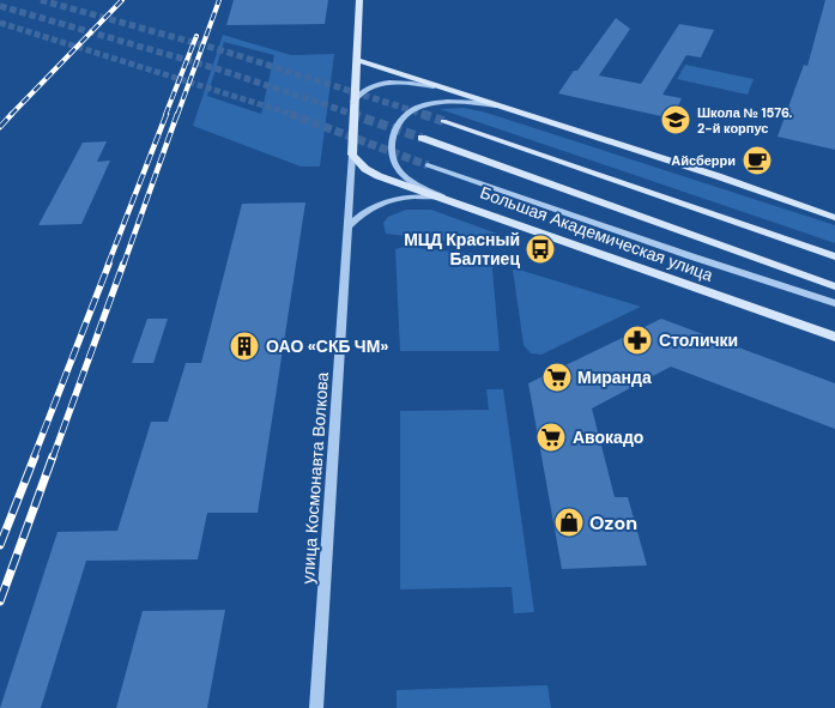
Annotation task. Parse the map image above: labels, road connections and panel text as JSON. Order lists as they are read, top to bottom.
{
  "streets": {
    "main road": ["Большая Академическая улица", "улица Космонавта Волкова"]
  },
  "crossings": [
    ["Большая Академическая улица", "улица Космонавта Волкова"]
  ],
  "places": {
    "school or university": ["Школа № 1576. 2-й корпус"],
    "cafe": ["Айсберри"],
    "bus stop": ["МЦД Красный Балтиец"],
    "pharmacy": ["Столички"],
    "building": ["ОАО «СКБ ЧМ»"],
    "supermarket": ["Миранда", "Авокадо"],
    "shop": ["Ozon"]
  }
}
